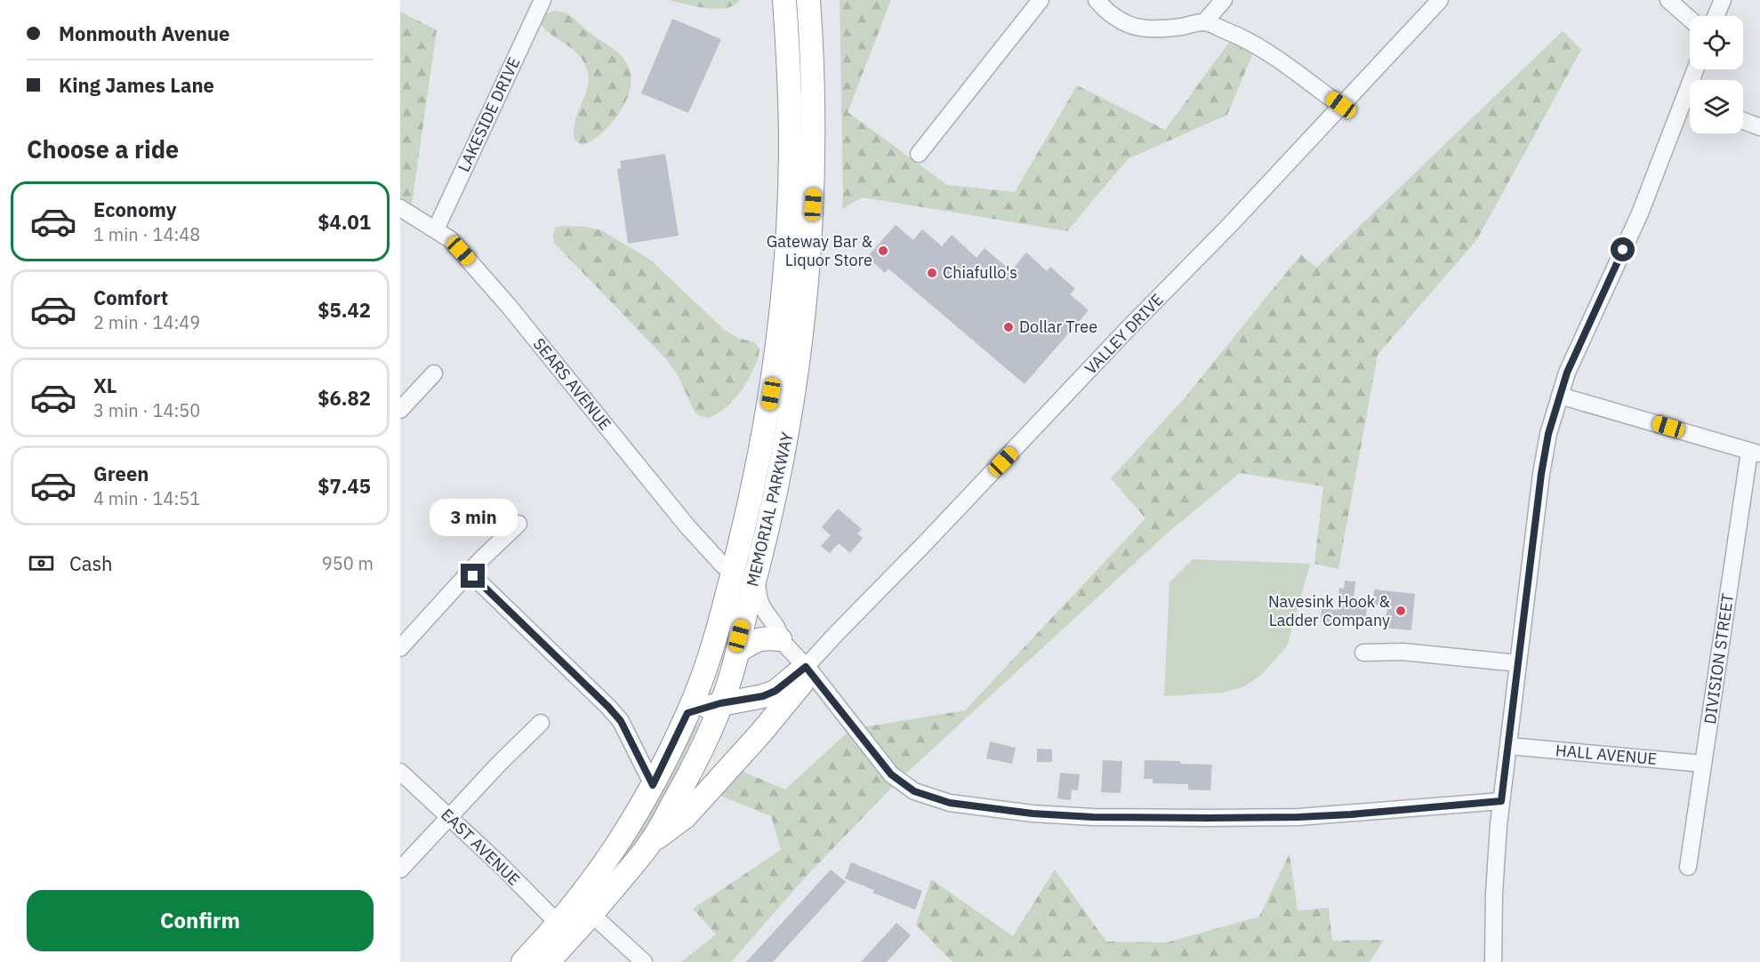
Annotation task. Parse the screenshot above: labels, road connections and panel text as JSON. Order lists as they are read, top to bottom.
{
  "streets": {
    "highway": ["MEMORIAL PARKWAY"],
    "street": [
      "LAKESIDE DRIVE",
      "VALLEY DRIVE",
      "SEARS AVENUE",
      "DIVISION STREET",
      "HALL AVENUE",
      "EAST AVENUE"
    ]
  },
  "crossings": [
    ["LAKESIDE DRIVE", "SEARS AVENUE"],
    ["SEARS AVENUE", "MEMORIAL PARKWAY"],
    ["MEMORIAL PARKWAY", "EAST AVENUE"],
    ["DIVISION STREET", "HALL AVENUE"]
  ],
  "places": [
    "Gateway Bar & Liquor Store",
    "Chiafullo's",
    "Dollar Tree",
    "Navesink Hook & Ladder Company"
  ],
  "page": {
    "banner": ["Monmouth Avenue", "King James Lane"],
    "heading": "Choose a ride",
    "list": [
      {
        "name": "Economy",
        "note": "1 min · 14:48",
        "value": "$4.01"
      },
      {
        "name": "Comfort",
        "note": "2 min · 14:49",
        "value": "$5.42"
      },
      {
        "name": "XL",
        "note": "3 min · 14:50",
        "value": "$6.82"
      },
      {
        "name": "Green",
        "note": "4 min · 14:51",
        "value": "$7.45"
      }
    ],
    "bubble": "3 min",
    "pay": ["Cash", "950 m"],
    "buttons": "Confirm"
  }
}
